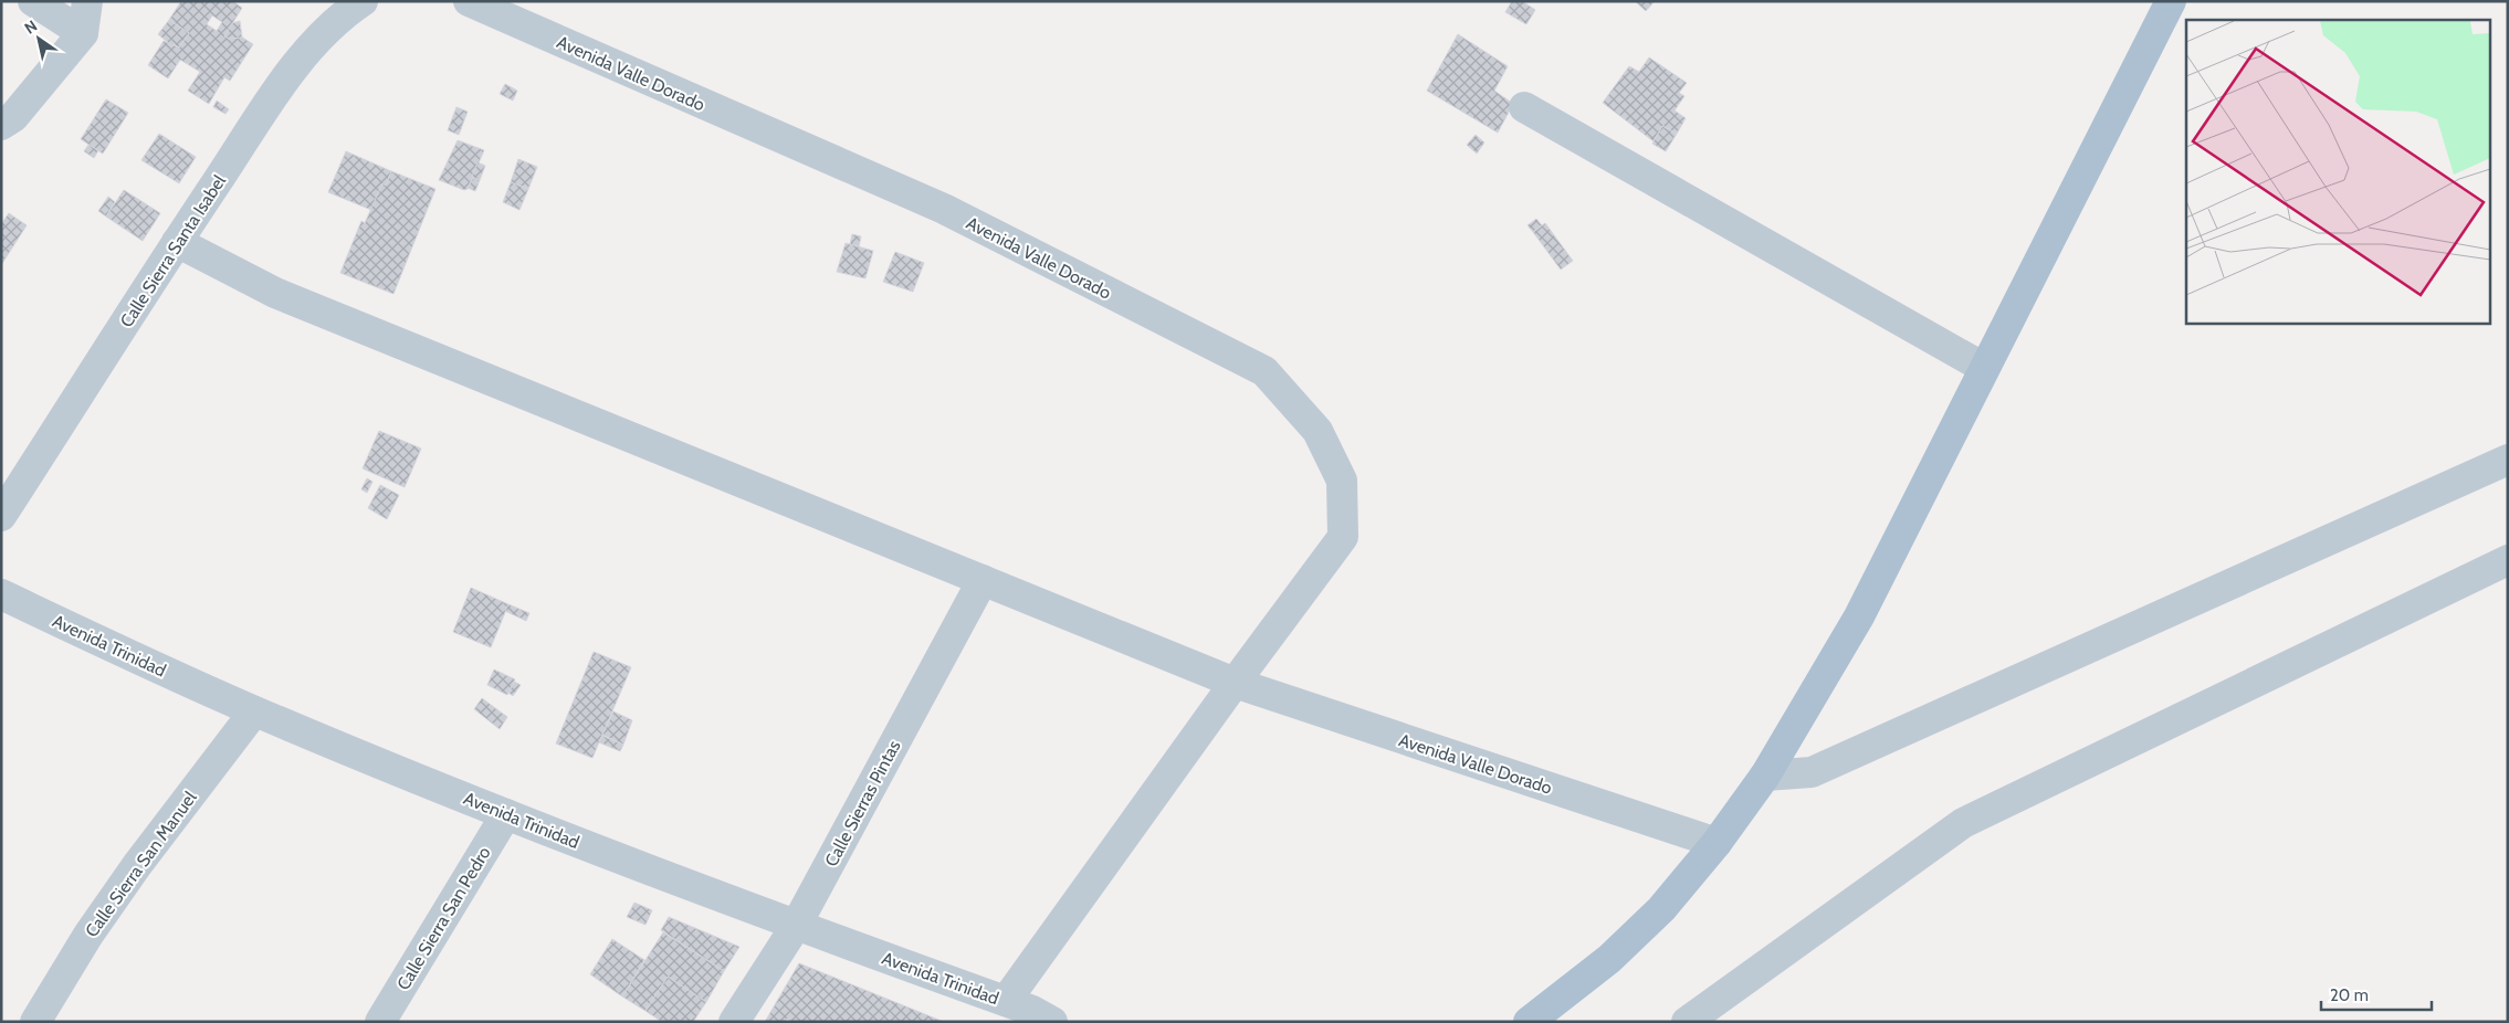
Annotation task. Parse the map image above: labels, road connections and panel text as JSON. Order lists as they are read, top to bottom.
{
  "streets": {
    "street": [
      "Avenida Valle Dorado",
      "Calle Sierra Santa Isabel",
      "Avenida Trinidad",
      "Calle Sierras Pintas",
      "Calle Sierra San Manuel",
      "Calle Sierra San Pedro"
    ]
  },
  "crossings": [
    ["Avenida Valle Dorado", "Calle Sierra Santa Isabel"],
    ["Avenida Valle Dorado", "Calle Sierras Pintas"],
    ["Avenida Trinidad", "Calle Sierras Pintas"],
    ["Avenida Trinidad", "Calle Sierra San Manuel"],
    ["Avenida Trinidad", "Calle Sierra San Pedro"]
  ],
  "scale_bar": "20 m",
  "north": "top left"
}
